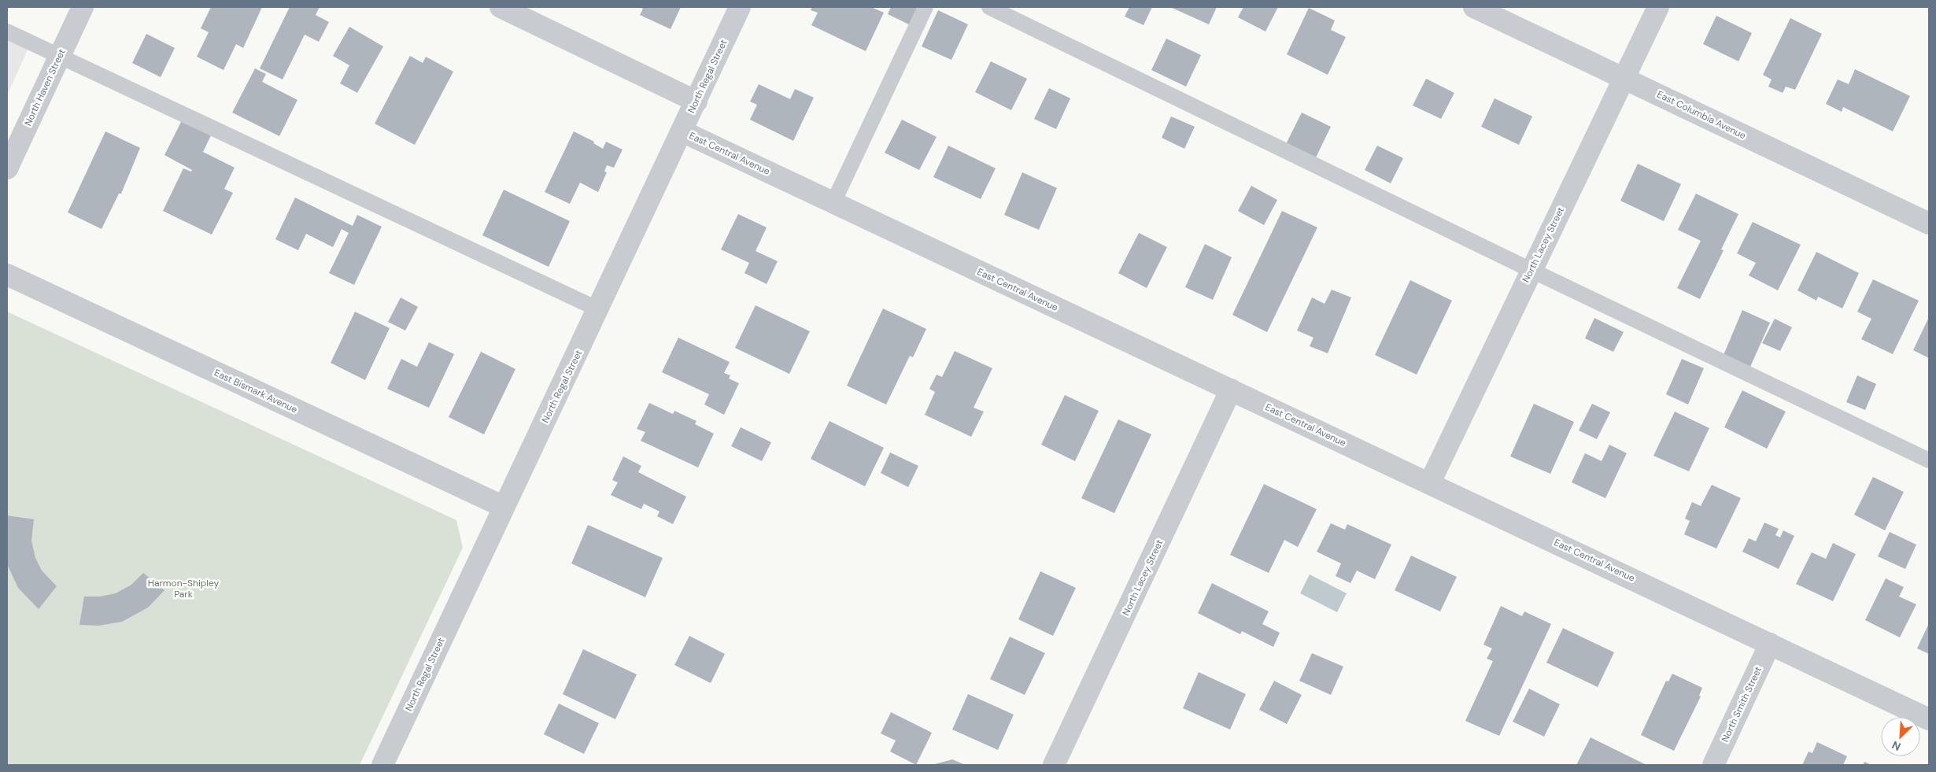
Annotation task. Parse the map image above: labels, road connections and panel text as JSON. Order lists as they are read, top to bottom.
{
  "streets": {
    "street": [
      "North Regal Street",
      "North Haven Street",
      "East Columbia Avenue",
      "East Central Avenue",
      "North Lacey Street",
      "East Bismark Avenue",
      "North Smith Street"
    ]
  },
  "crossings": [
    ["North Regal Street", "East Central Avenue"],
    ["North Regal Street", "East Bismark Avenue"],
    ["East Columbia Avenue", "North Lacey Street"],
    ["East Central Avenue", "North Lacey Street"],
    ["East Central Avenue", "North Smith Street"]
  ],
  "parks": ["Harmon-Shipley Park"],
  "north": "bottom left"
}
